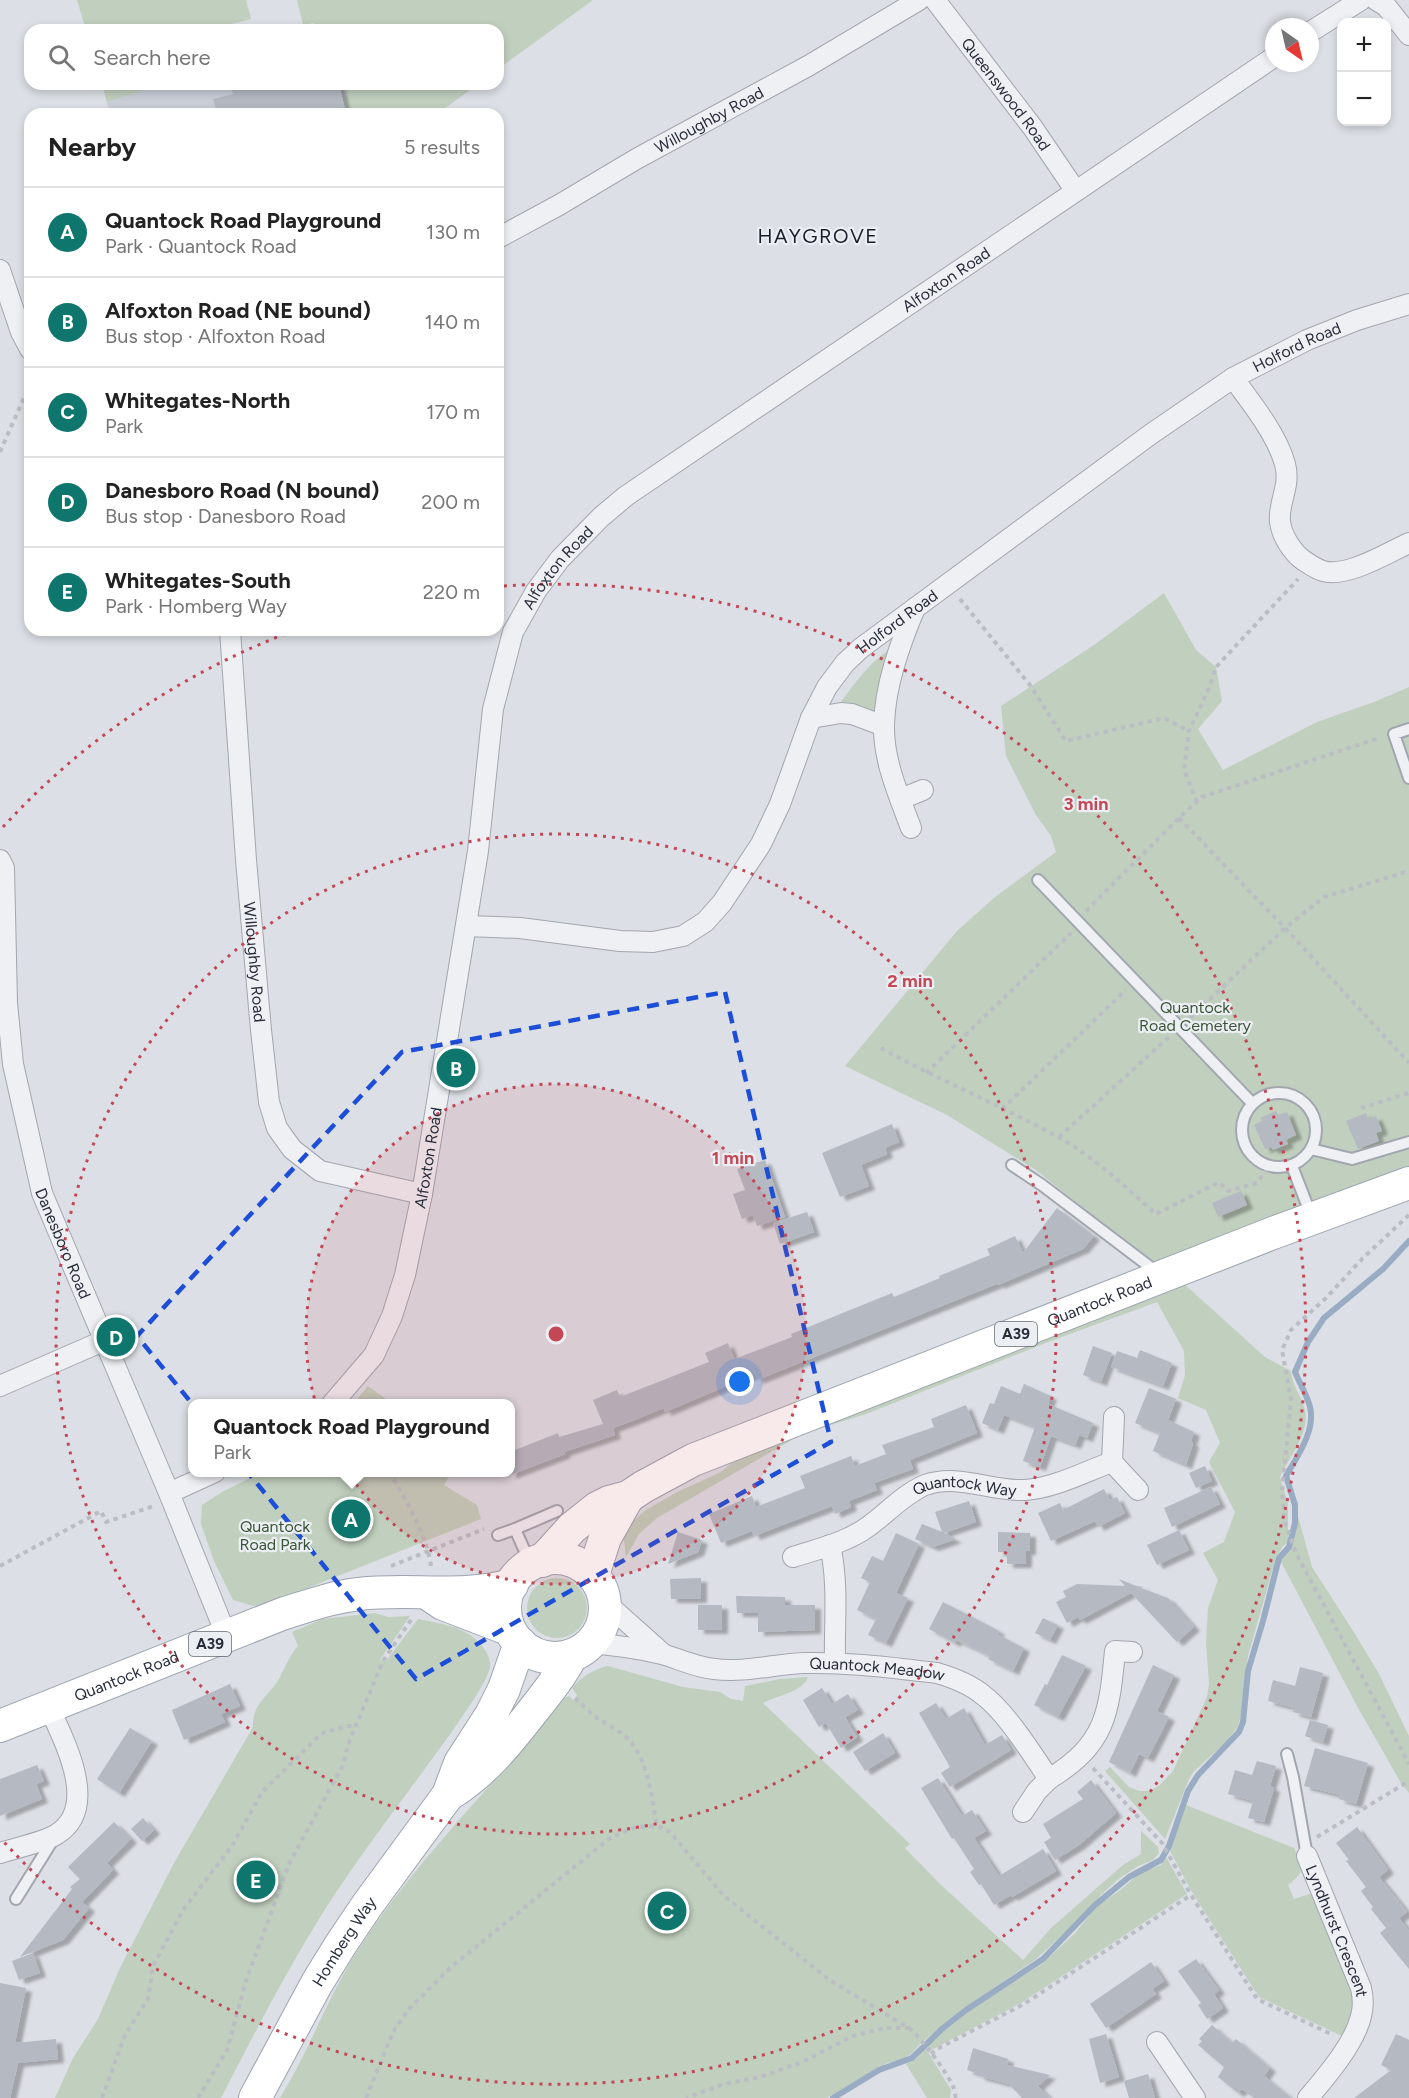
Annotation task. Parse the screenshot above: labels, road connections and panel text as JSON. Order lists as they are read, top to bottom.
{
  "streets": {
    "main road": ["Quantock Road", "A39", "Homberg Way"],
    "street": [
      "Queenswood Road",
      "Willoughby Road",
      "Alfoxton Road",
      "Holford Road",
      "Danesboro Road",
      "Quantock Way",
      "Quantock Meadow",
      "Lyndhurst Crescent"
    ]
  },
  "crossings": [
    ["Queenswood Road", "Alfoxton Road"],
    ["Willoughby Road", "Alfoxton Road"],
    ["Alfoxton Road", "Holford Road"],
    ["Danesboro Road", "Quantock Road"],
    ["Quantock Road", "A39"],
    ["Quantock Road", "Quantock Meadow"],
    ["Quantock Road", "Homberg Way"],
    ["A39", "Quantock Meadow"],
    ["A39", "Homberg Way"],
    ["Quantock Meadow", "Homberg Way"]
  ],
  "districts": ["HAYGROVE"],
  "parks": ["Quantock Road Cemetery", "Quantock Road Park"],
  "north": "bottom right",
  "page": {
    "map_buttons": ["+", "−"],
    "search": "Search here",
    "heading": ["Nearby", "5 results"],
    "list": [
      {
        "mark": "A",
        "name": "Quantock Road Playground",
        "note": "Park · Quantock Road",
        "value": "130 m"
      },
      {
        "mark": "B",
        "name": "Alfoxton Road (NE bound)",
        "note": "Bus stop · Alfoxton Road",
        "value": "140 m"
      },
      {
        "mark": "C",
        "name": "Whitegates-North",
        "note": "Park",
        "value": "170 m"
      },
      {
        "mark": "D",
        "name": "Danesboro Road (N bound)",
        "note": "Bus stop · Danesboro Road",
        "value": "200 m"
      },
      {
        "mark": "E",
        "name": "Whitegates-South",
        "note": "Park · Homberg Way",
        "value": "220 m"
      }
    ],
    "pins": [
      "B",
      "D",
      "A",
      "E",
      "C"
    ],
    "popup": ["Quantock Road Playground", "Park"]
  },
  "rings": ["3 min", "2 min", "1 min"]
}
